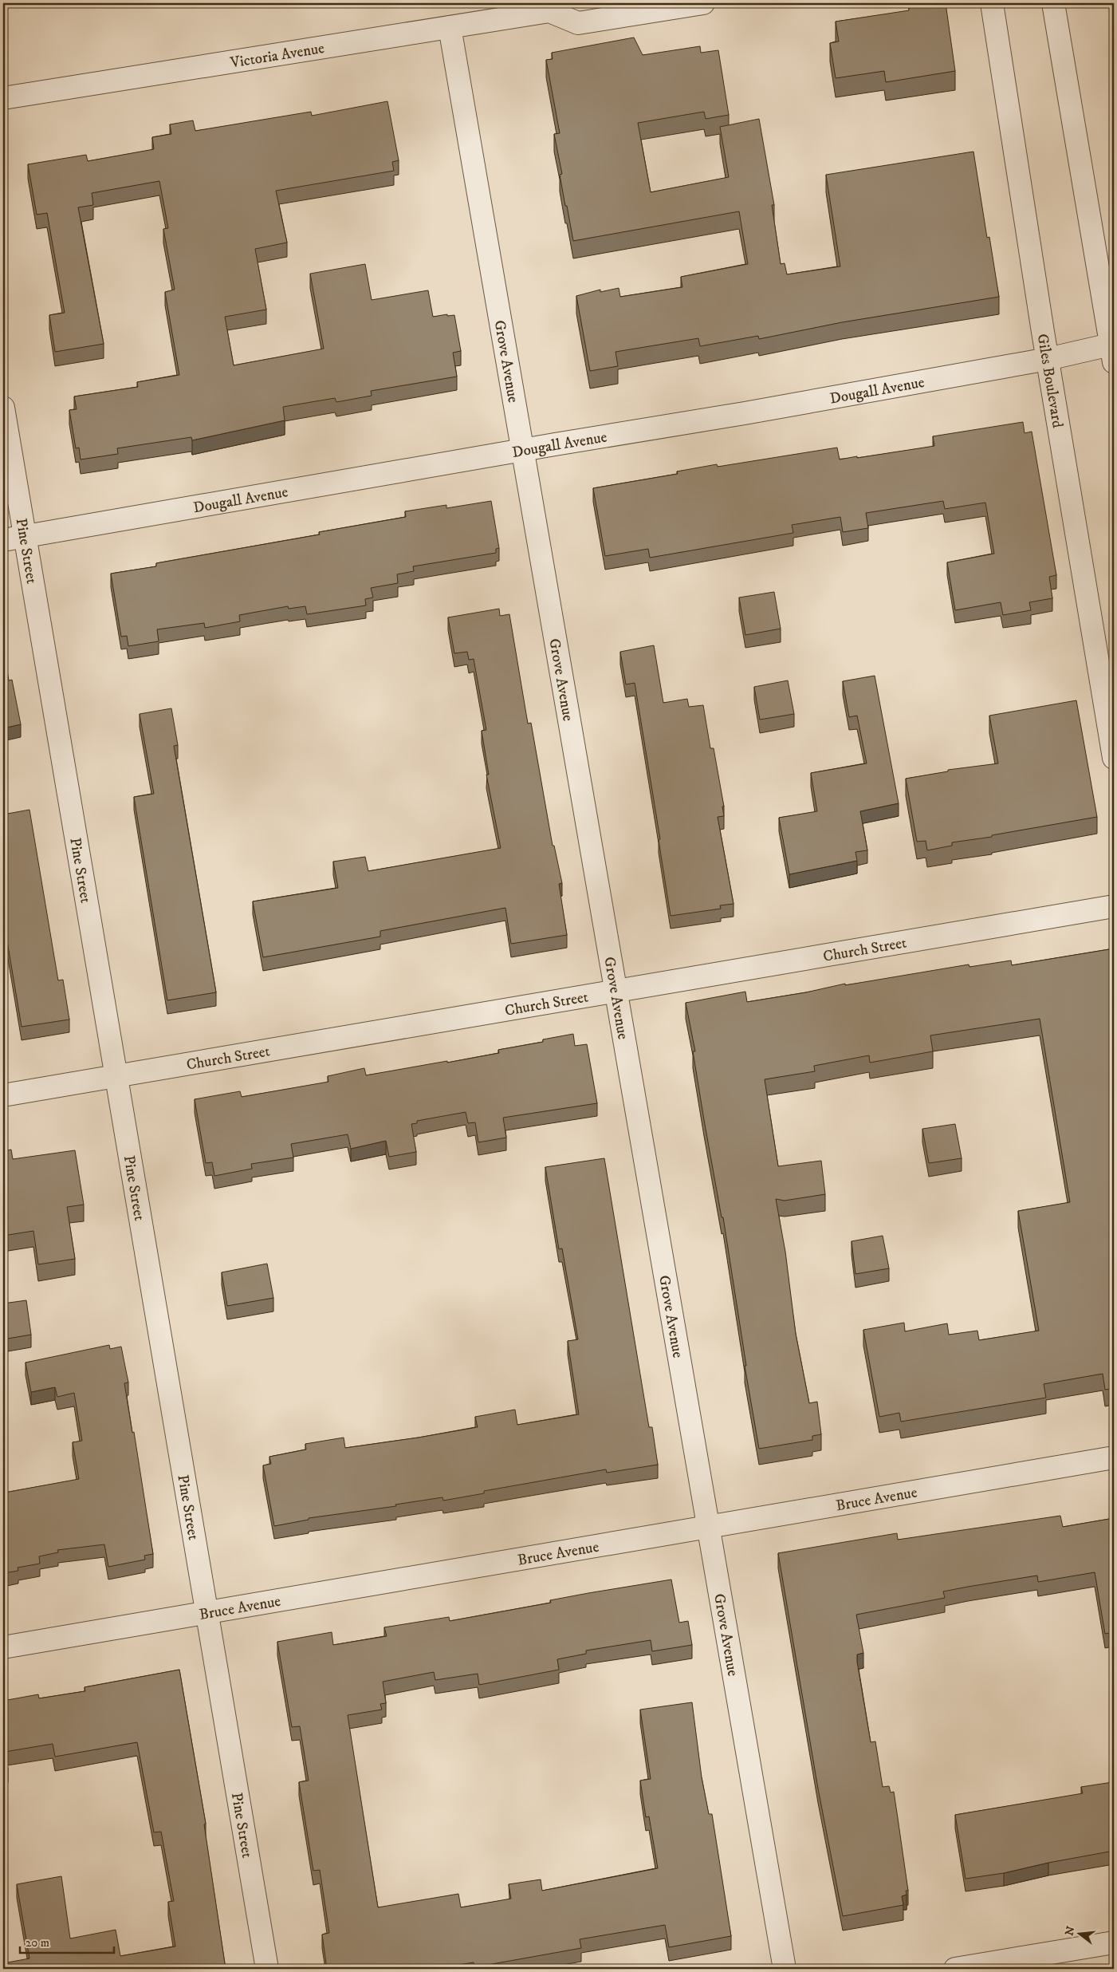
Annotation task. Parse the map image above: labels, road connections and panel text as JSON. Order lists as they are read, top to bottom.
{
  "streets": {
    "street": [
      "Victoria Avenue",
      "Grove Avenue",
      "Giles Boulevard",
      "Dougall Avenue",
      "Pine Street",
      "Church Street",
      "Bruce Avenue"
    ]
  },
  "crossings": [
    ["Victoria Avenue", "Grove Avenue"],
    ["Grove Avenue", "Dougall Avenue"],
    ["Grove Avenue", "Church Street"],
    ["Grove Avenue", "Bruce Avenue"],
    ["Giles Boulevard", "Dougall Avenue"],
    ["Dougall Avenue", "Pine Street"],
    ["Pine Street", "Church Street"],
    ["Pine Street", "Bruce Avenue"]
  ],
  "scale_bar": "20 m",
  "north": "left"
}
